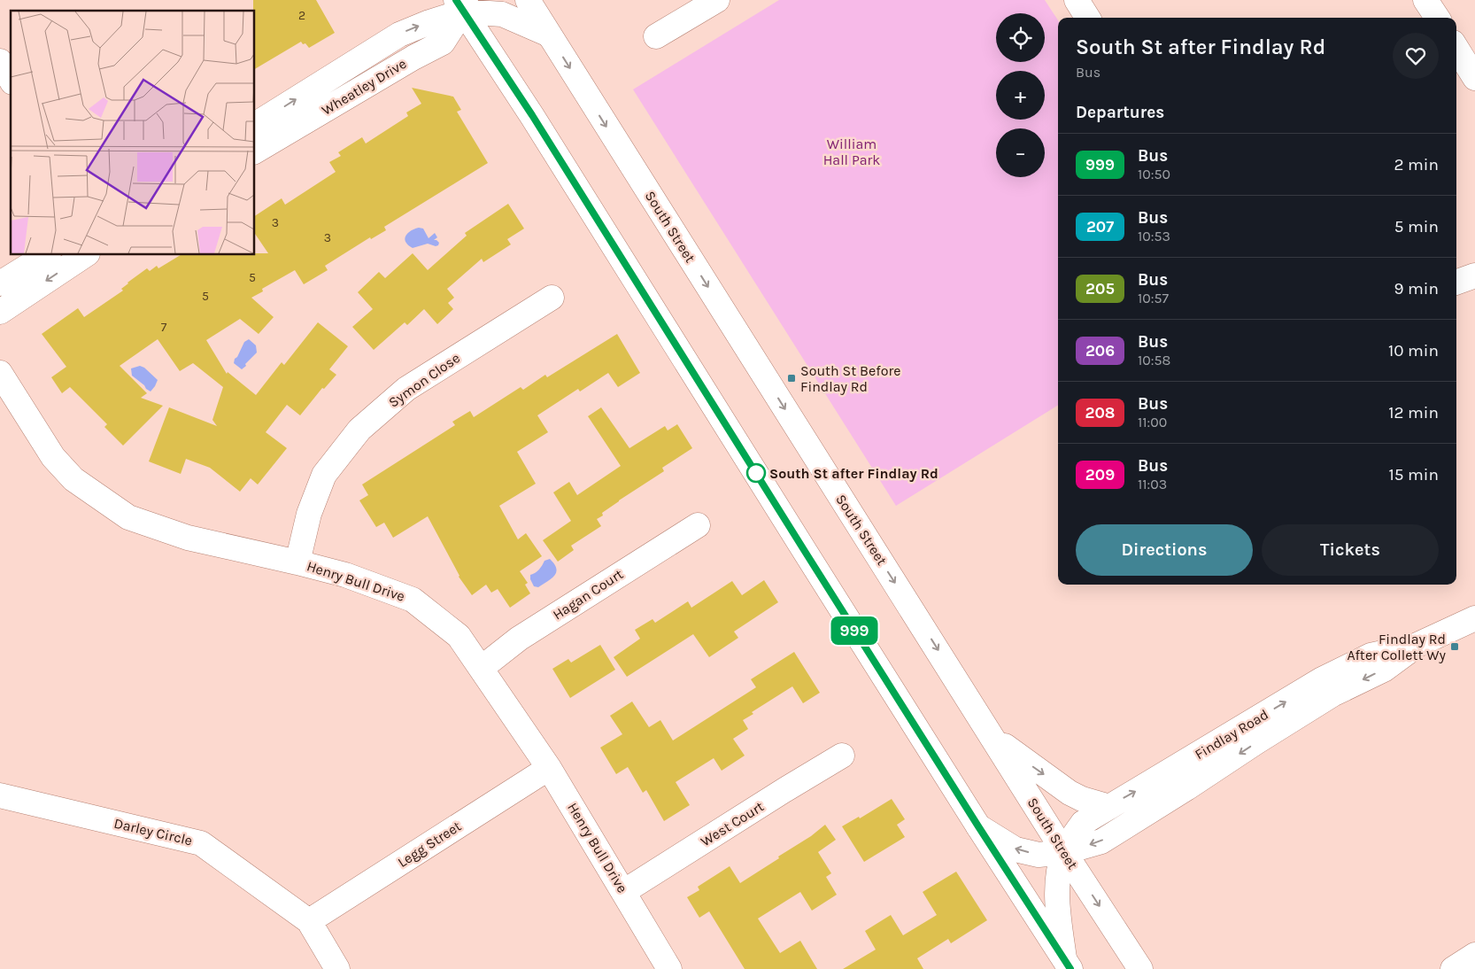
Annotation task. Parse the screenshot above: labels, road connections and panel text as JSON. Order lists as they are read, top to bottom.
{
  "streets": {
    "main road": [
      "Wheatley Drive",
      "South Street",
      "Symon Close",
      "Henry Bull Drive",
      "Hagan Court",
      "Findlay Road",
      "West Court",
      "Darley Circle",
      "Legg Street"
    ]
  },
  "crossings": [
    ["Wheatley Drive", "South Street"],
    ["South Street", "Findlay Road"],
    ["Symon Close", "Henry Bull Drive"],
    ["Henry Bull Drive", "Hagan Court"],
    ["Henry Bull Drive", "West Court"],
    ["Henry Bull Drive", "Legg Street"],
    ["Darley Circle", "Legg Street"]
  ],
  "parks": ["William Hall Park"],
  "places": {
    "transit": ["South St Before Findlay Rd", "Findlay Rd After Collett Wy"],
    "other": ["South St after Findlay Rd"]
  },
  "lines": ["bus line 999"],
  "house_numbers": [
    "2",
    "3",
    "3",
    "5",
    "5",
    "7"
  ],
  "page": {
    "on_map": "999",
    "map_buttons": ["+", "−"],
    "heading": [
      ["South St after Findlay Rd", "Bus"],
      "Departures"
    ],
    "list": [
      {
        "mark": "999",
        "name": "Bus",
        "note": "10:50",
        "value": "2 min"
      },
      {
        "mark": "207",
        "name": "Bus",
        "note": "10:53",
        "value": "5 min"
      },
      {
        "mark": "205",
        "name": "Bus",
        "note": "10:57",
        "value": "9 min"
      },
      {
        "mark": "206",
        "name": "Bus",
        "note": "10:58",
        "value": "10 min"
      },
      {
        "mark": "208",
        "name": "Bus",
        "note": "11:00",
        "value": "12 min"
      },
      {
        "mark": "209",
        "name": "Bus",
        "note": "11:03",
        "value": "15 min"
      }
    ],
    "buttons": ["Directions", "Tickets"]
  }
}
